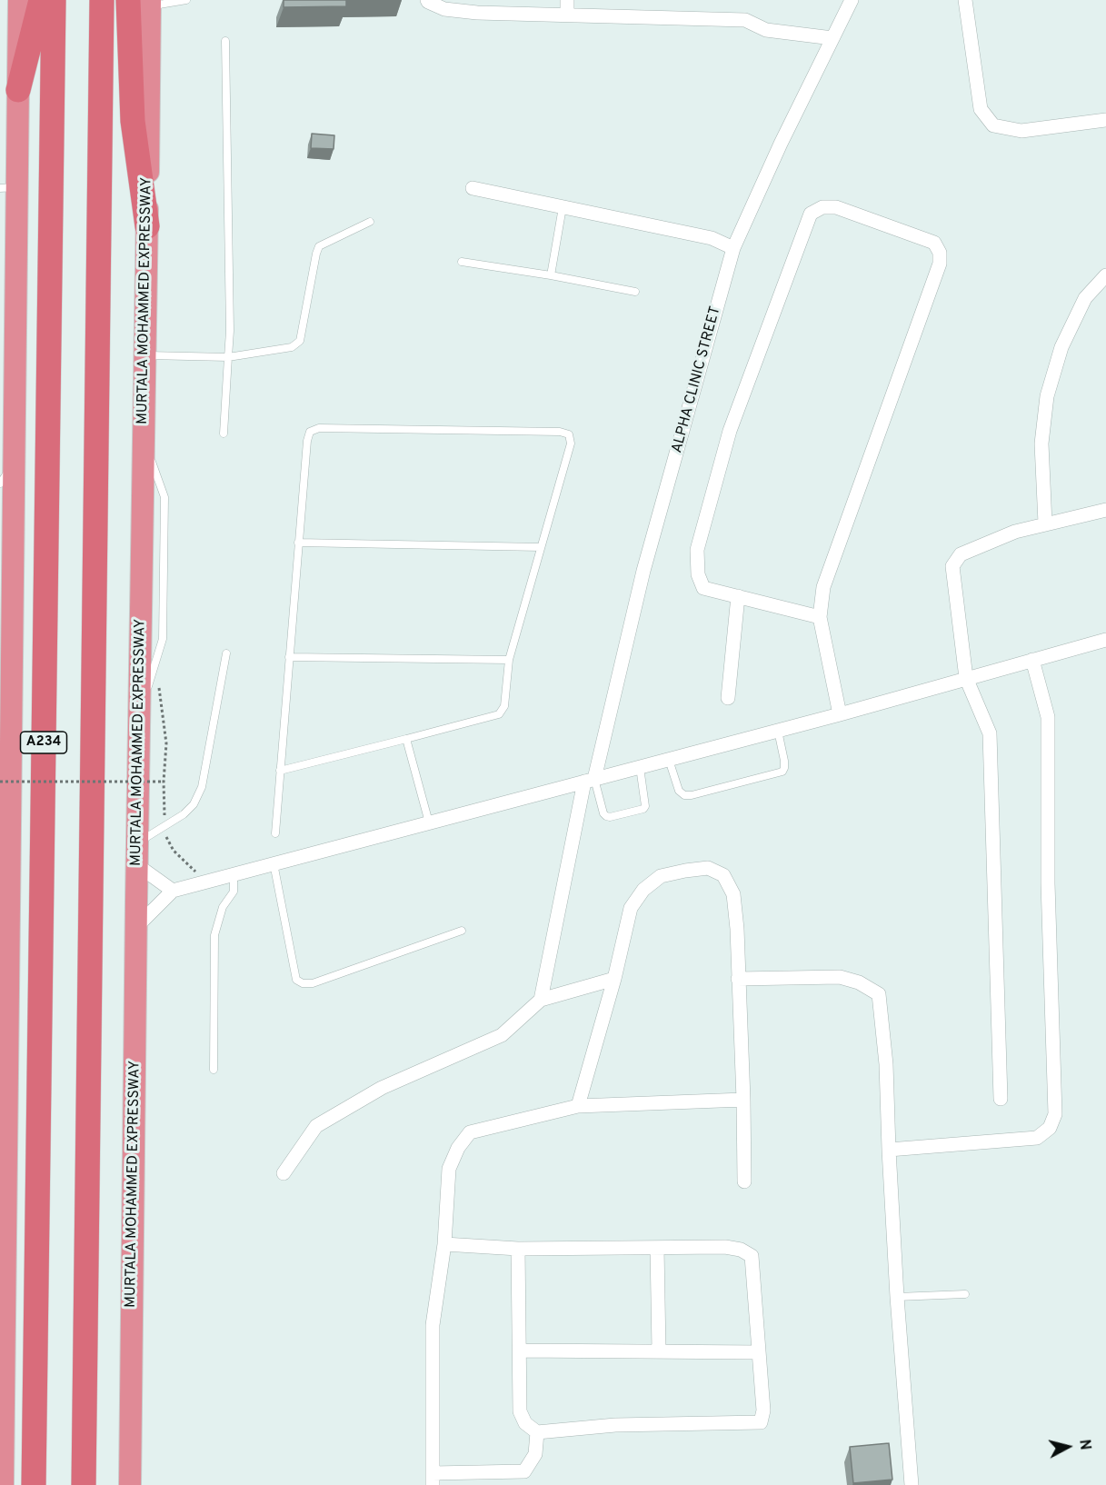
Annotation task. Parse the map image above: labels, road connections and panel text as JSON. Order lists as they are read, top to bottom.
{
  "streets": {
    "highway": ["MURTALA MOHAMMED EXPRESSWAY", "A234"],
    "street": ["ALPHA CLINIC STREET"]
  },
  "north": "right"
}
